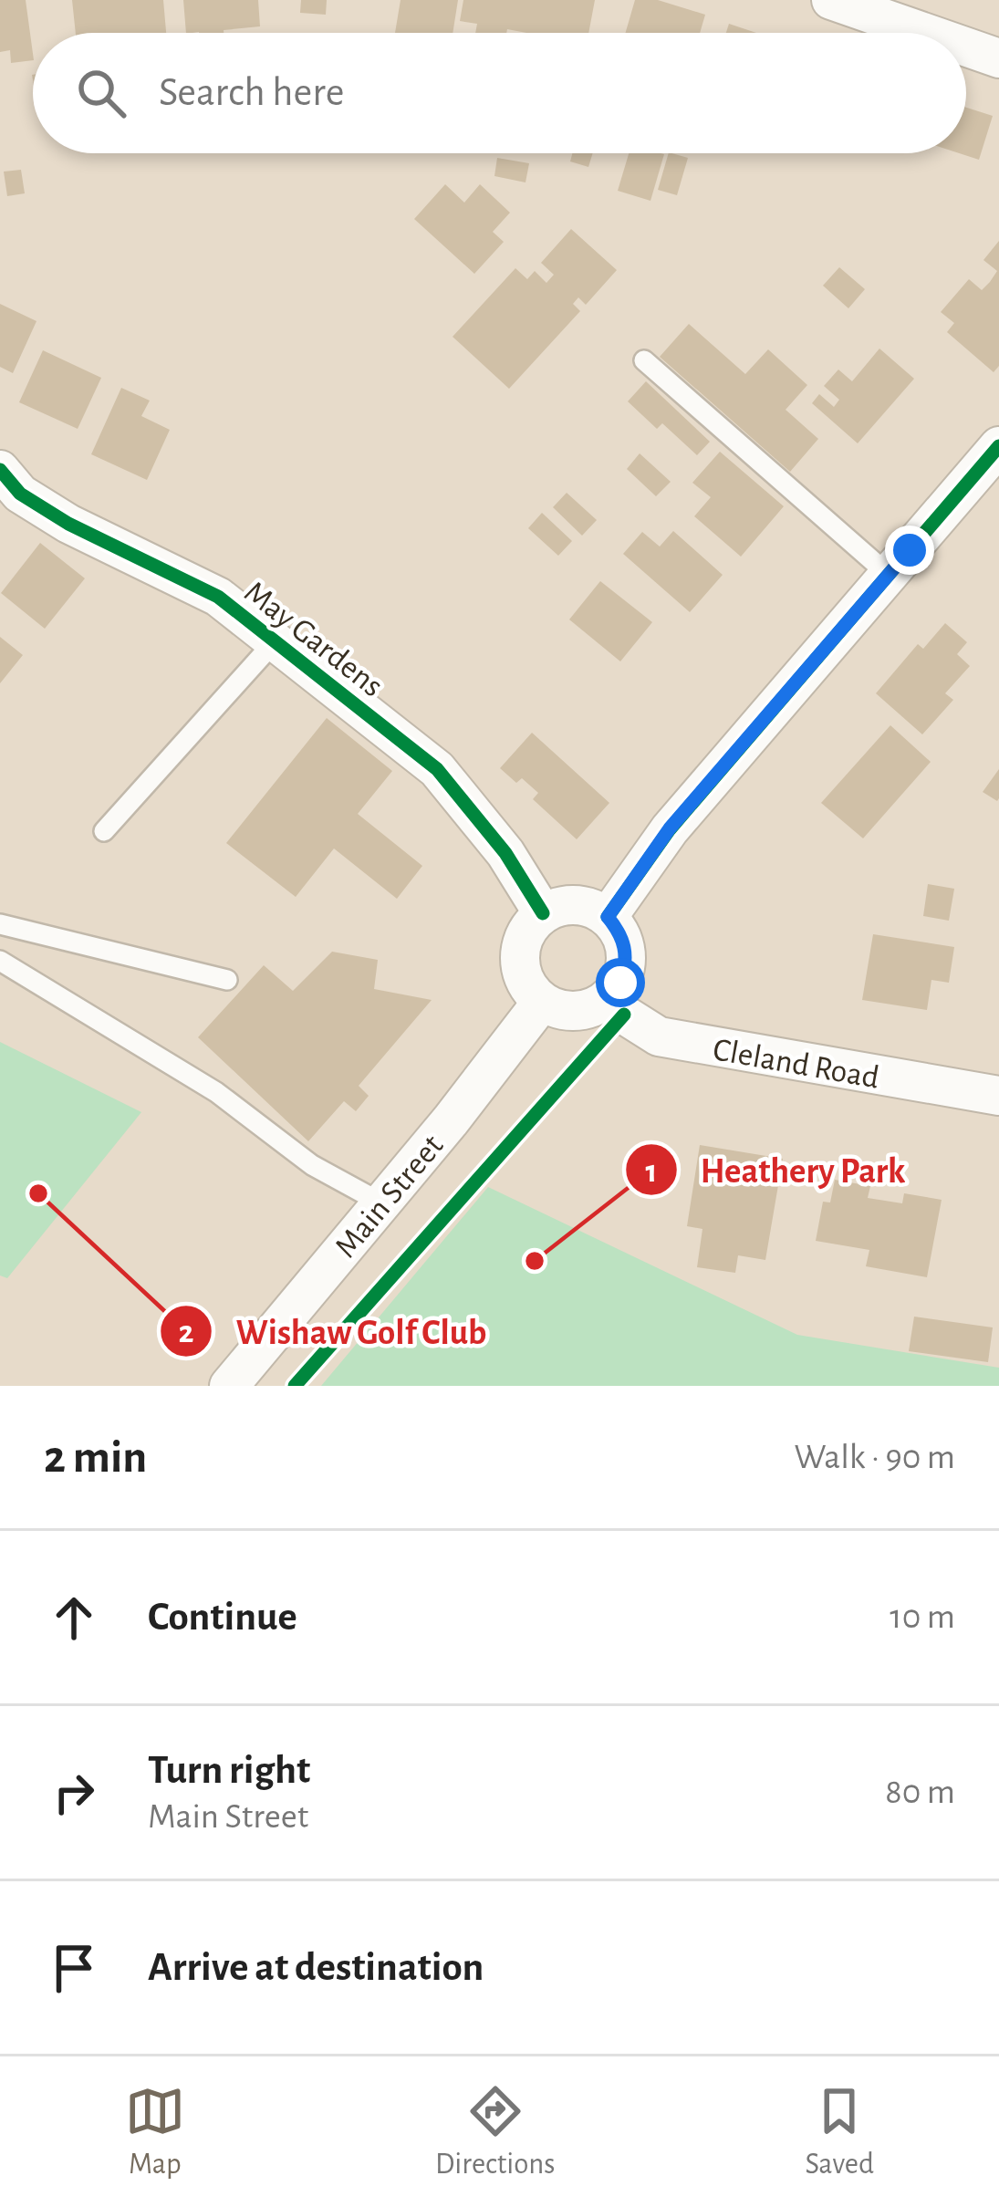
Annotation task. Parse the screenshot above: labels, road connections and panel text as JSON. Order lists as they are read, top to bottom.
{
  "streets": {
    "street": ["May Gardens", "Cleland Road", "Main Street"]
  },
  "crossings": [
    ["May Gardens", "Cleland Road"],
    ["May Gardens", "Main Street"],
    ["Cleland Road", "Main Street"]
  ],
  "places": ["Wishaw Golf Club", "Heathery Park"],
  "page": {
    "search": "Search here",
    "heading": ["2 min", "Walk · 90 m"],
    "list": [
      ["Continue", "10 m"],
      ["Turn right", "Main Street", "80 m"],
      "Arrive at destination"
    ],
    "nav": ["Map", "Directions", "Saved"]
  }
}
